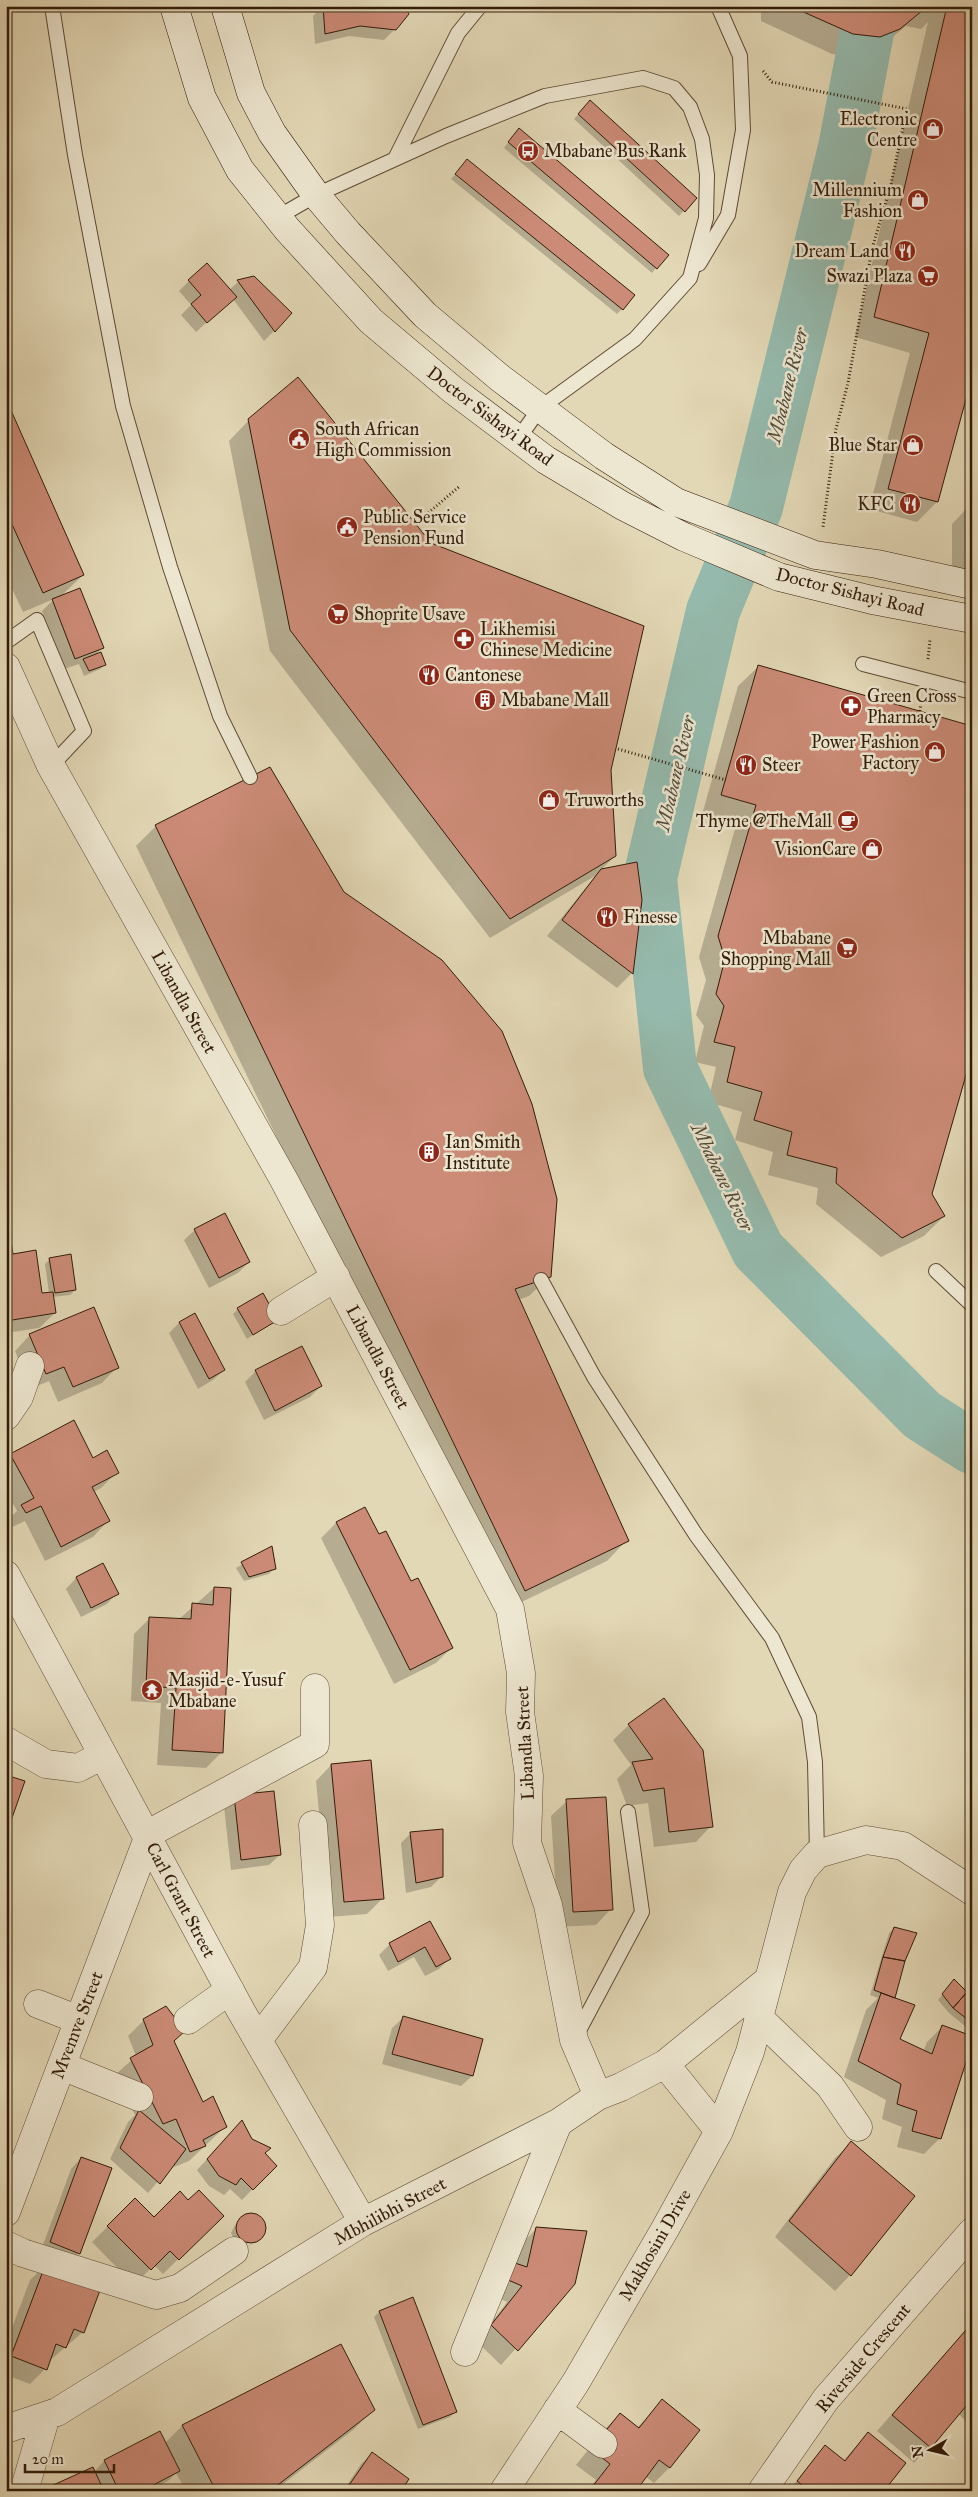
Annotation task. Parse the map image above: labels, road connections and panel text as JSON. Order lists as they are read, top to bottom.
{
  "streets": {
    "street": [
      "Doctor Sishayi Road",
      "Libandla Street",
      "Carl Grant Street",
      "Mvemve Street",
      "Mbhilibhi Street",
      "Makhosini Drive",
      "Riverside Crescent"
    ]
  },
  "crossings": [
    ["Libandla Street", "Mbhilibhi Street"],
    ["Carl Grant Street", "Mvemve Street"],
    ["Carl Grant Street", "Mbhilibhi Street"],
    ["Mbhilibhi Street", "Makhosini Drive"]
  ],
  "water": ["Mbabane River"],
  "places": {
    "shop": [
      "Electronic Centre",
      "Millennium Fashion",
      "Blue Star",
      "Power Fashion Factory",
      "Truworths",
      "VisionCare"
    ],
    "bus stop": ["Mbabane Bus Rank"],
    "restaurant": [
      "Dream Land",
      "KFC",
      "Cantonese",
      "Steer",
      "Finesse"
    ],
    "supermarket": ["Swazi Plaza", "Shoprite Usave", "Mbabane Shopping Mall"],
    "public building": ["South African High Commission", "Public Service Pension Fund"],
    "pharmacy": ["Likhemisi Chinese Medicine", "Green Cross Pharmacy"],
    "building": ["Mbabane Mall", "Ian Smith Institute"],
    "cafe": ["Thyme @TheMall"],
    "temple": ["Masjid-e-Yusuf Mbabane"]
  },
  "scale_bar": "20 m",
  "north": "left"
}
